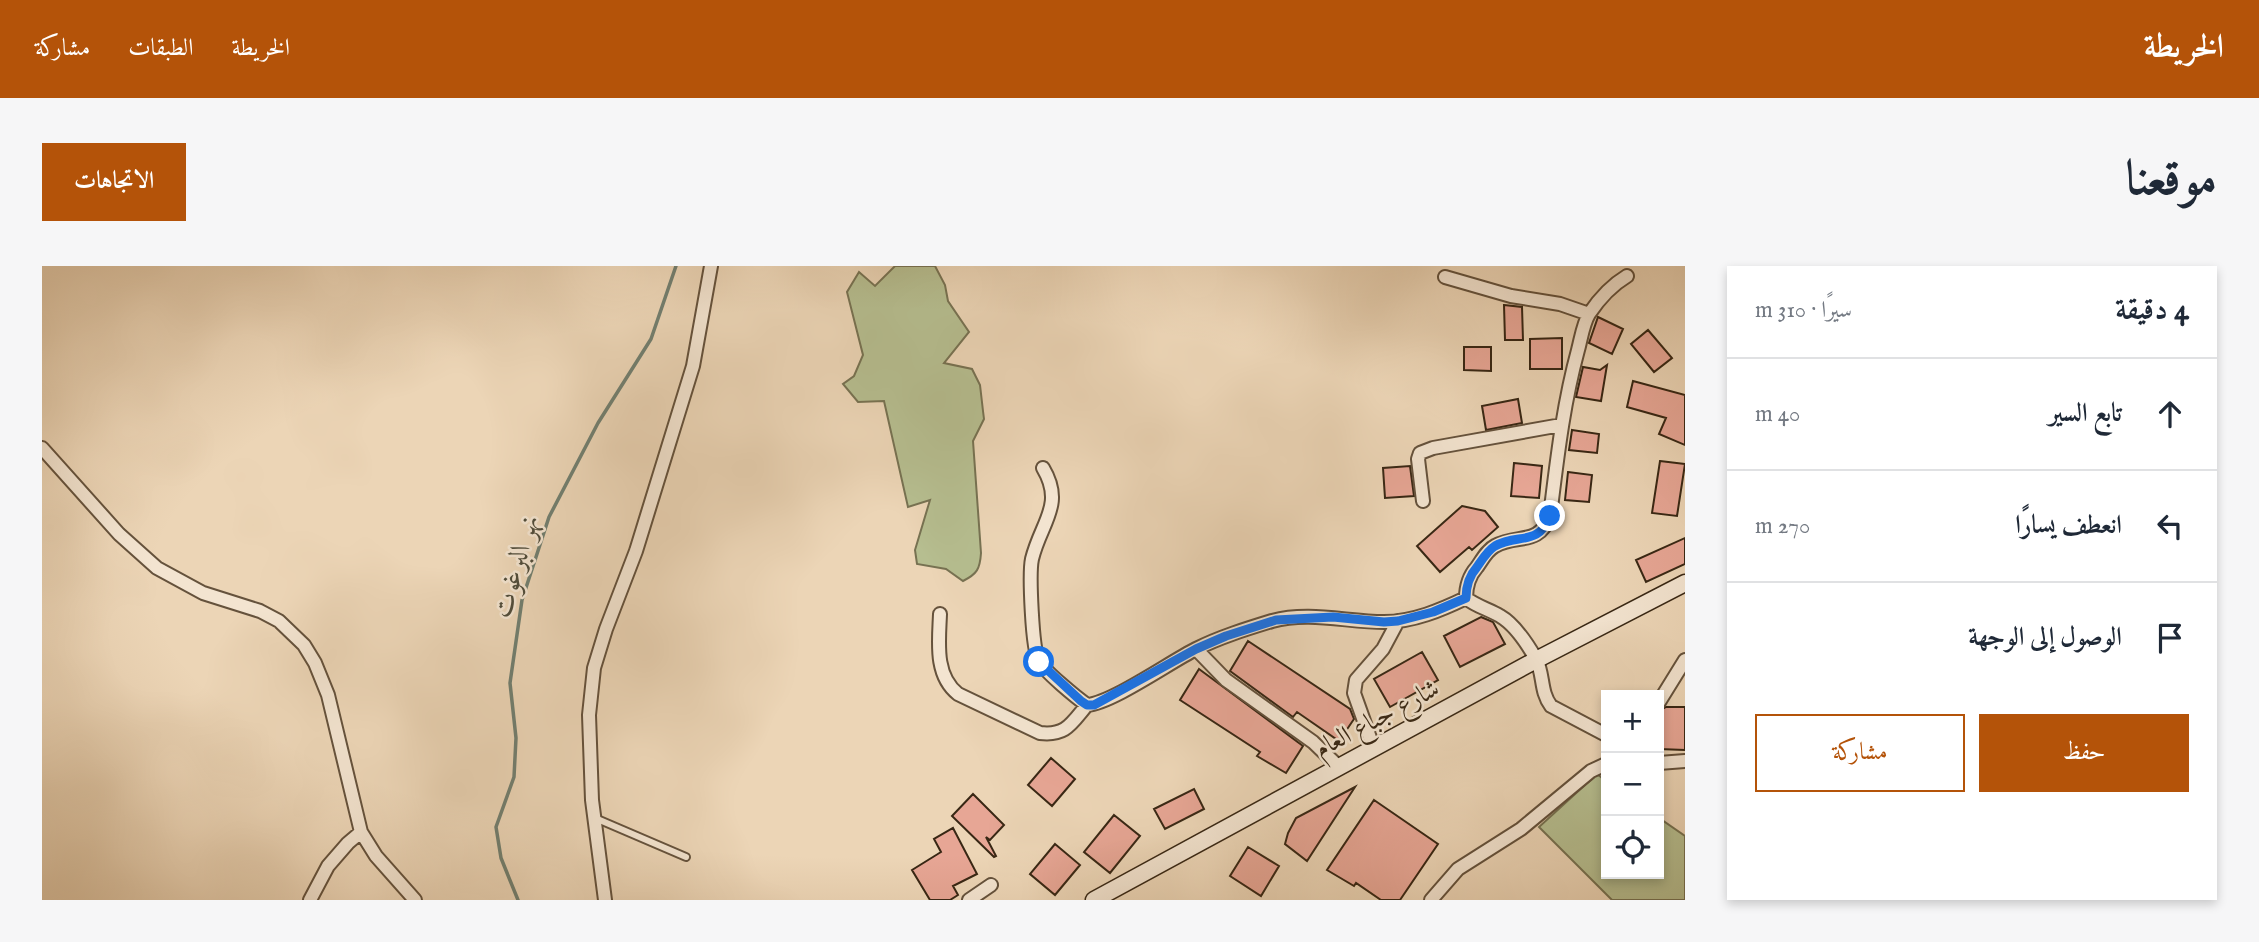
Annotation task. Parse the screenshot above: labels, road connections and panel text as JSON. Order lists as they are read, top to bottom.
{
  "streets": {
    "main road": ["شارع جباع العام"]
  },
  "water": ["نهر البرغوت"],
  "page": {
    "header": "الخريطة",
    "nav": ["الخريطة", "الطبقات", "مشاركة"],
    "title": "موقعنا",
    "buttons": [
      "الاتجاهات",
      ["حفظ", "مشاركة"]
    ],
    "heading": ["4 دقيقة", "سيرًا · 310 m"],
    "list": [
      ["تابع السير", "40 m"],
      ["انعطف يسارًا", "270 m"],
      "الوصول إلى الوجهة"
    ],
    "map_buttons": ["+", "−"]
  }
}
